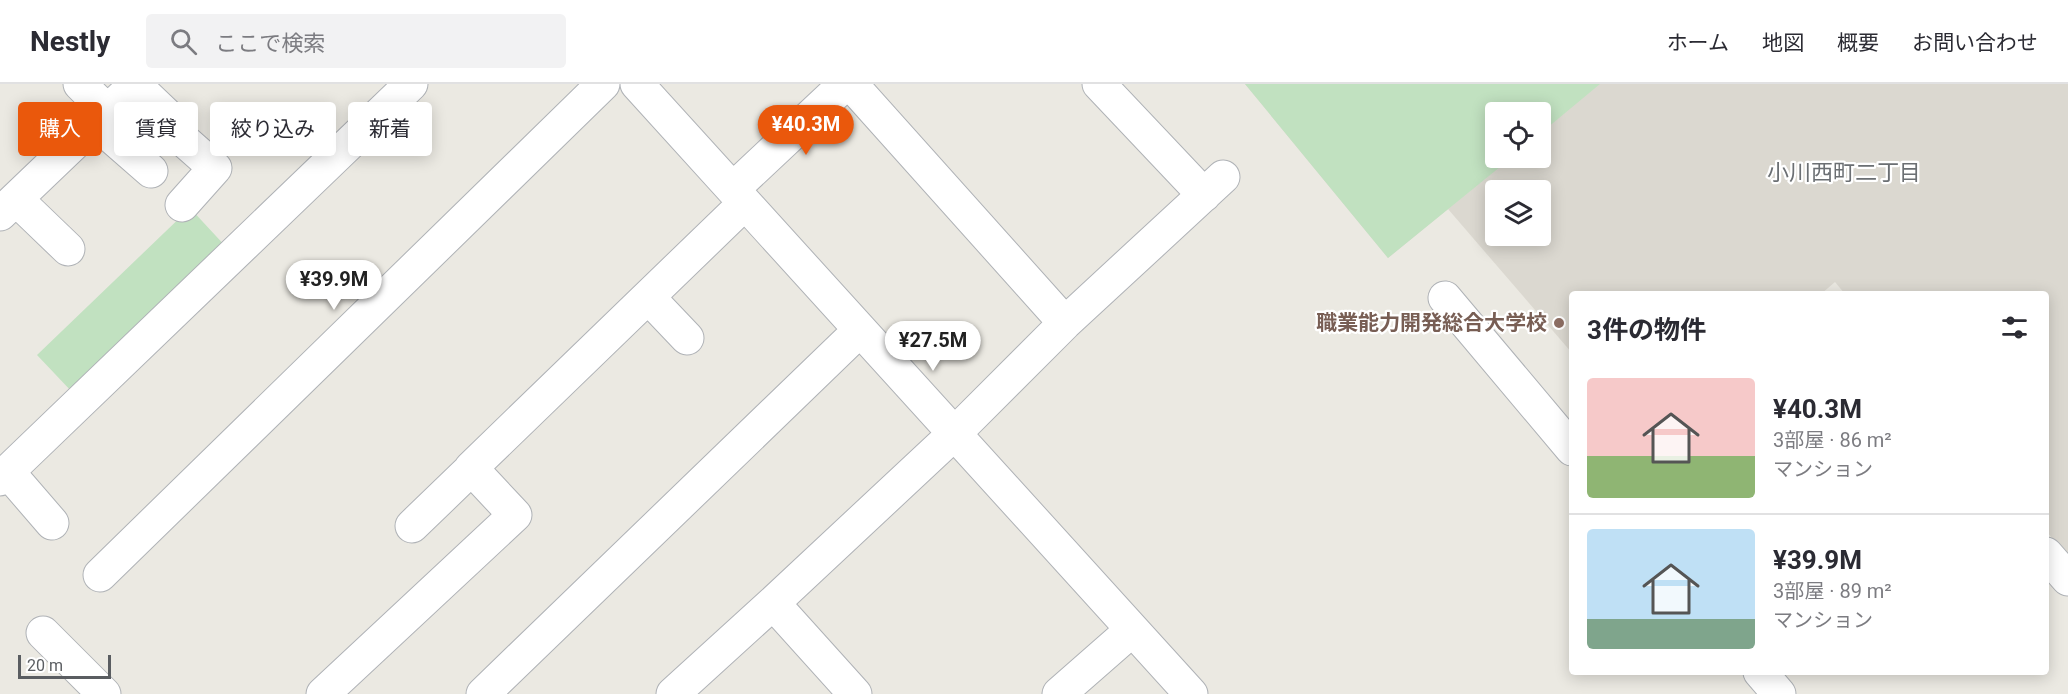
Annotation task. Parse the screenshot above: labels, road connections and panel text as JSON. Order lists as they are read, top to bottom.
{
  "districts": ["小川西町二丁目"],
  "places": ["職業能力開発総合大学校"],
  "scale_bar": "20 m",
  "page": {
    "header": "Nestly",
    "search": "ここで検索",
    "nav": [
      "ホーム",
      "地図",
      "概要",
      "お問い合わせ"
    ],
    "chip": [
      "購入",
      "賃貸",
      "絞り込み",
      "新着"
    ],
    "price": ["¥40.3M", "¥39.9M", "¥27.5M"],
    "heading": "3件の物件",
    "list": [
      {
        "name": "¥40.3M",
        "note": "3部屋 · 86 m² · マンション"
      },
      {
        "name": "¥39.9M",
        "note": "3部屋 · 89 m² · マンション"
      }
    ],
    "scale": "20 m"
  }
}
